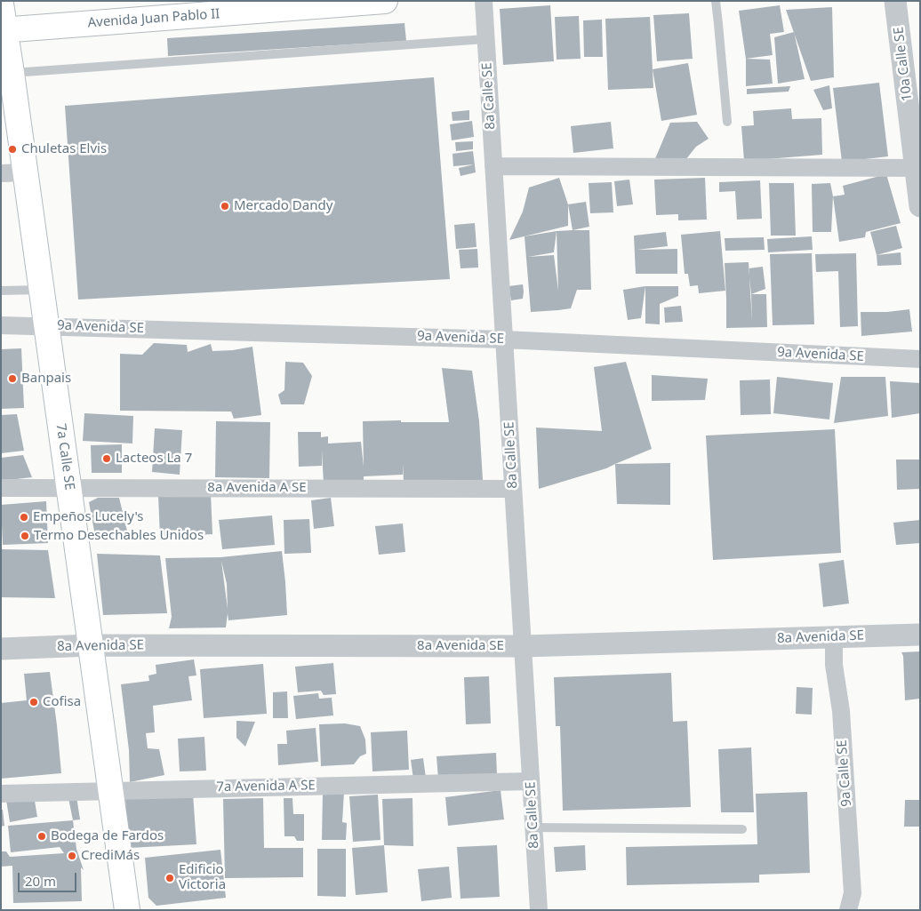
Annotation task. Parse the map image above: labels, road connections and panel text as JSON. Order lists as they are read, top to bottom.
{
  "streets": {
    "main road": ["Avenida Juan Pablo II", "7a Calle SE"],
    "street": [
      "10a Calle SE",
      "8a Calle SE",
      "9a Avenida SE",
      "8a Avenida A SE",
      "8a Avenida SE",
      "9a Calle SE",
      "7a Avenida A SE"
    ]
  },
  "crossings": [
    ["Avenida Juan Pablo II", "7a Calle SE"],
    ["8a Calle SE", "9a Avenida SE"],
    ["8a Calle SE", "8a Avenida A SE"],
    ["8a Calle SE", "8a Avenida SE"],
    ["8a Calle SE", "7a Avenida A SE"],
    ["9a Avenida SE", "7a Calle SE"],
    ["7a Calle SE", "8a Avenida A SE"],
    ["7a Calle SE", "8a Avenida SE"],
    ["7a Calle SE", "7a Avenida A SE"],
    ["8a Avenida SE", "9a Calle SE"]
  ],
  "places": [
    "Chuletas Elvis",
    "Mercado Dandy",
    "Banpais",
    "Lacteos La 7",
    "Empeños Lucely's",
    "Termo Desechables Unidos",
    "Cofisa",
    "Bodega de Fardos",
    "CrediMás",
    "Edificio Victoria"
  ],
  "scale_bar": "20 m"
}
